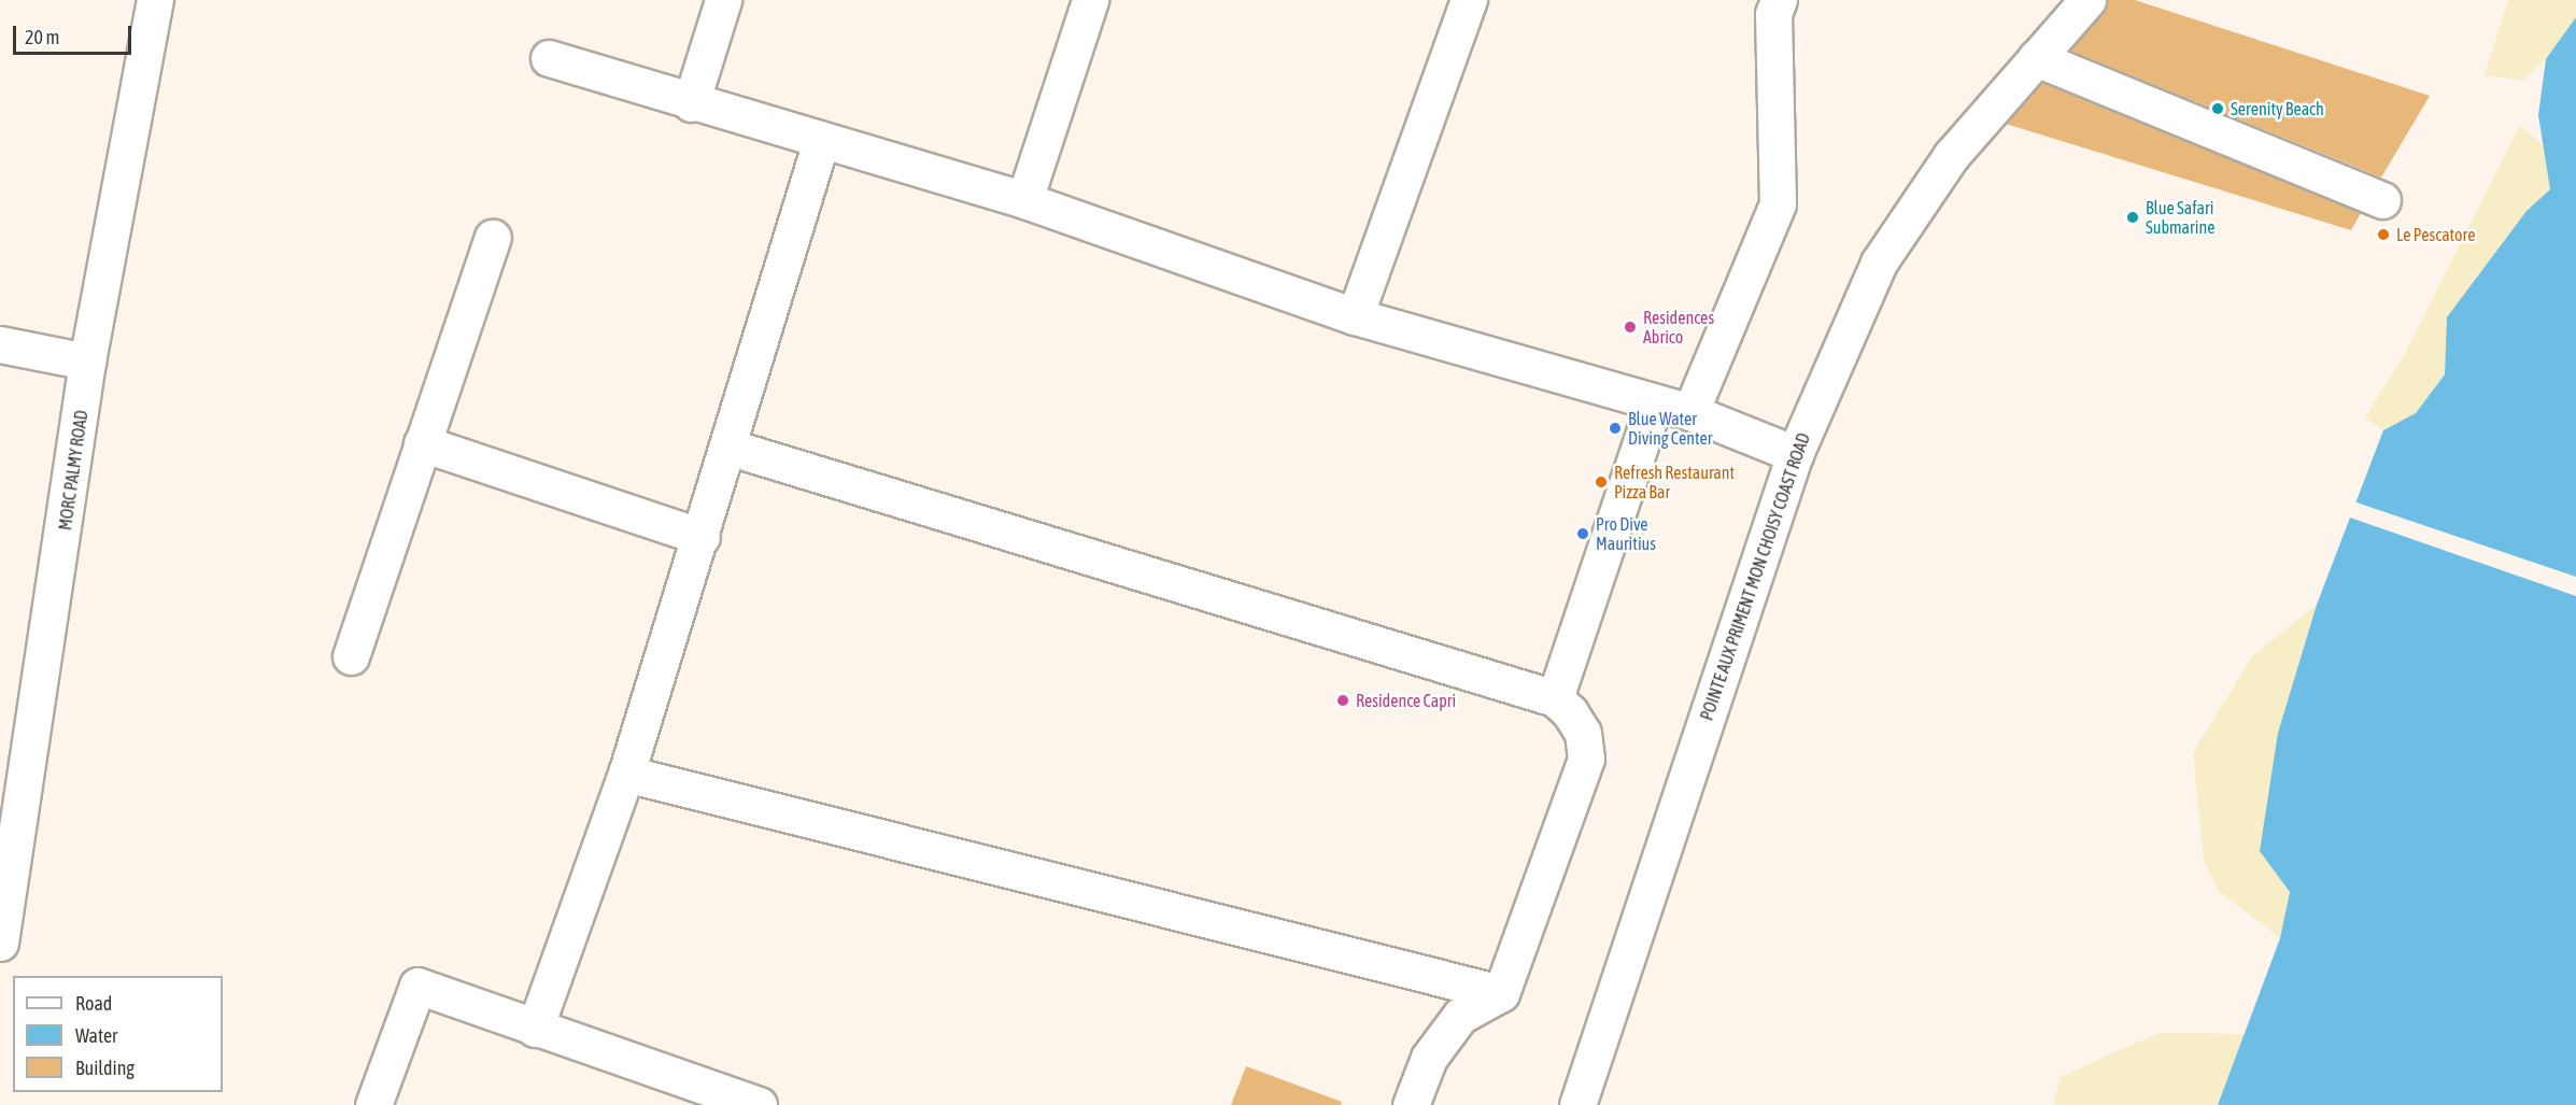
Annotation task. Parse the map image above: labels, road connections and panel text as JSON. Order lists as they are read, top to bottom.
{
  "streets": {
    "street": ["MORC PALMY ROAD", "POINTE AUX PRIMENT MON CHOISY COAST ROAD"]
  },
  "places": [
    "Serenity Beach",
    "Blue Safari Submarine",
    "Le Pescatore",
    "Residences Abrico",
    "Blue Water Diving Center",
    "Refresh Restaurant Pizza Bar",
    "Pro Dive Mauritius",
    "Residence Capri"
  ],
  "legend": ["Road", "Water", "Building"],
  "scale_bar": "20 m"
}
